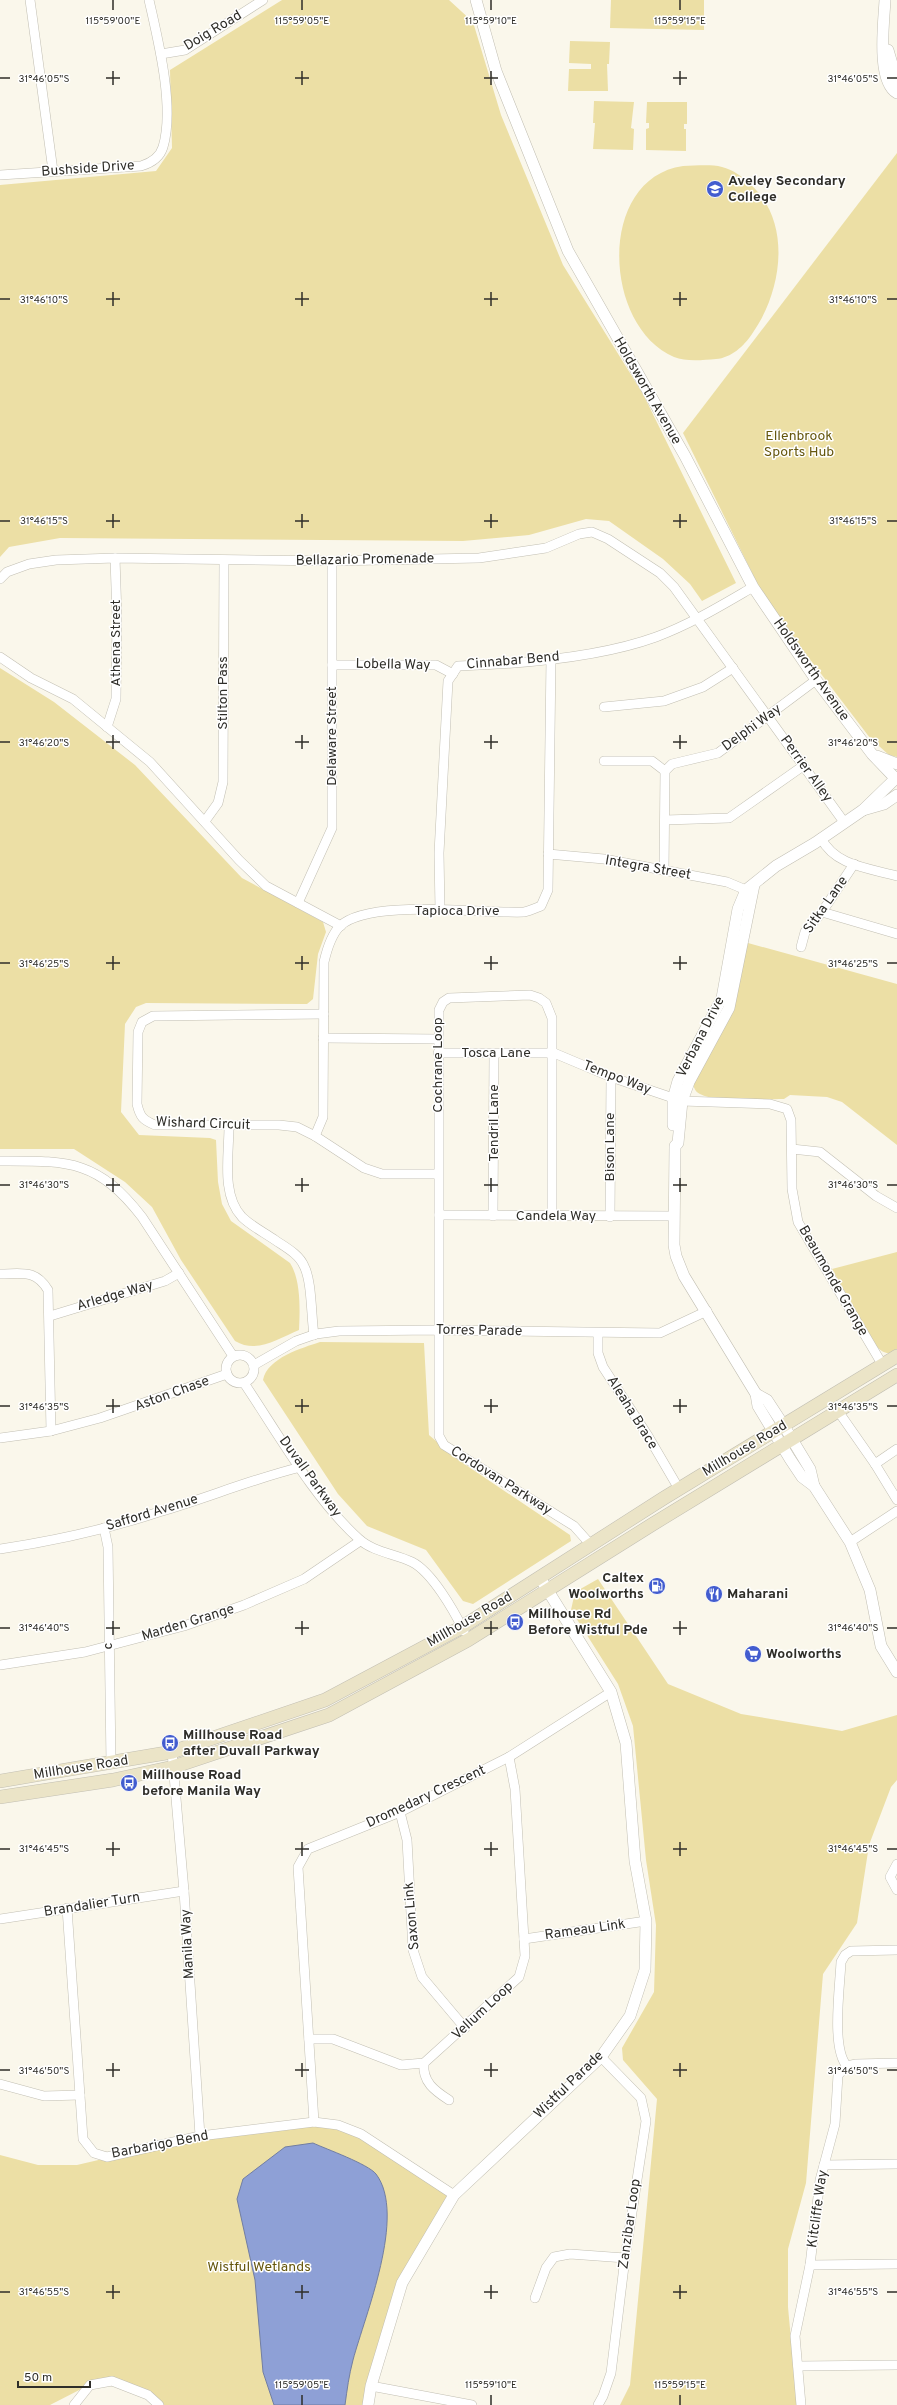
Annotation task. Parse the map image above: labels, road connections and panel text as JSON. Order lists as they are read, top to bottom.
{
  "streets": {
    "main road": ["Millhouse Road"],
    "street": [
      "Doig Road",
      "Bushside Drive",
      "Holdsworth Avenue",
      "Bellazario Promenade",
      "Athena Street",
      "Cinnabar Bend",
      "Lobella Way",
      "Stilton Pass",
      "Delphi Way",
      "Delaware Street",
      "Perrier Alley",
      "Integra Street",
      "Sitka Lane",
      "Tapioca Drive",
      "Verbana Drive",
      "Tosca Lane",
      "Cochrane Loop",
      "Tempo Way",
      "Tendril Lane",
      "Wishard Circuit",
      "Bison Lane",
      "Candela Way",
      "Beaumonde Grange",
      "Arledge Way",
      "Torres Parade",
      "Aston Chase",
      "Aleaha Brace",
      "Duvall Parkway",
      "Cordovan Parkway",
      "Safford Avenue",
      "Marden Grange",
      "c",
      "Dromedary Crescent",
      "Brandalier Turn",
      "Saxon Link",
      "Rameau Link",
      "Manila Way",
      "Vellum Loop",
      "Wistful Parade",
      "Barbarigo Bend",
      "Kitcliffe Way",
      "Zanzibar Loop"
    ]
  },
  "crossings": [
    ["Doig Road", "Bushside Drive"],
    ["Holdsworth Avenue", "Cinnabar Bend"],
    ["Holdsworth Avenue", "Delphi Way"],
    ["Bellazario Promenade", "Athena Street"],
    ["Bellazario Promenade", "Cinnabar Bend"],
    ["Bellazario Promenade", "Stilton Pass"],
    ["Bellazario Promenade", "Delaware Street"],
    ["Bellazario Promenade", "Perrier Alley"],
    ["Cinnabar Bend", "Lobella Way"],
    ["Cinnabar Bend", "Perrier Alley"],
    ["Cinnabar Bend", "Tapioca Drive"],
    ["Lobella Way", "Delaware Street"],
    ["Delphi Way", "Perrier Alley"],
    ["Integra Street", "Tapioca Drive"],
    ["Integra Street", "Verbana Drive"],
    ["Verbana Drive", "Tempo Way"],
    ["Verbana Drive", "Candela Way"],
    ["Verbana Drive", "Beaumonde Grange"],
    ["Verbana Drive", "Torres Parade"],
    ["Verbana Drive", "Millhouse Road"],
    ["Tosca Lane", "Cochrane Loop"],
    ["Tosca Lane", "Tempo Way"],
    ["Tosca Lane", "Tendril Lane"],
    ["Cochrane Loop", "Tempo Way"],
    ["Cochrane Loop", "Wishard Circuit"],
    ["Cochrane Loop", "Candela Way"],
    ["Cochrane Loop", "Torres Parade"],
    ["Cochrane Loop", "Cordovan Parkway"],
    ["Tempo Way", "Bison Lane"],
    ["Tempo Way", "Beaumonde Grange"],
    ["Tendril Lane", "Candela Way"],
    ["Bison Lane", "Candela Way"],
    ["Beaumonde Grange", "Millhouse Road"],
    ["Torres Parade", "Aston Chase"],
    ["Torres Parade", "Aleaha Brace"],
    ["Torres Parade", "Duvall Parkway"],
    ["Torres Parade", "Cordovan Parkway"],
    ["Aston Chase", "Duvall Parkway"],
    ["Aleaha Brace", "Millhouse Road"],
    ["Millhouse Road", "Duvall Parkway"],
    ["Millhouse Road", "Cordovan Parkway"],
    ["Millhouse Road", "c"],
    ["Millhouse Road", "Manila Way"],
    ["Millhouse Road", "Wistful Parade"],
    ["Duvall Parkway", "Safford Avenue"],
    ["Duvall Parkway", "Marden Grange"],
    ["Safford Avenue", "c"],
    ["Marden Grange", "c"],
    ["Dromedary Crescent", "Saxon Link"],
    ["Dromedary Crescent", "Vellum Loop"],
    ["Dromedary Crescent", "Wistful Parade"],
    ["Dromedary Crescent", "Barbarigo Bend"],
    ["Brandalier Turn", "Manila Way"],
    ["Brandalier Turn", "Barbarigo Bend"],
    ["Saxon Link", "Vellum Loop"],
    ["Rameau Link", "Vellum Loop"],
    ["Rameau Link", "Wistful Parade"],
    ["Manila Way", "Barbarigo Bend"],
    ["Wistful Parade", "Barbarigo Bend"],
    ["Wistful Parade", "Zanzibar Loop"]
  ],
  "parks": ["Ellenbrook Sports Hub", "Wistful Wetlands"],
  "places": {
    "school or university": ["Aveley Secondary College"],
    "fuel station": ["Caltex Woolworths"],
    "restaurant": ["Maharani"],
    "bus stop": ["Millhouse Rd Before Wistful Pde", "Millhouse Road after Duvall Parkway", "Millhouse Road before Manila Way"],
    "supermarket": ["Woolworths"]
  },
  "scale_bar": "50 m",
  "coordinates": [
    "115°59'00\"E",
    "115°59'05\"E",
    "115°59'10\"E",
    "115°59'15\"E",
    "31°46'05\"S",
    "31°46'10\"S",
    "31°46'15\"S",
    "31°46'20\"S",
    "31°46'25\"S",
    "31°46'30\"S",
    "31°46'35\"S",
    "31°46'40\"S",
    "31°46'45\"S",
    "31°46'50\"S",
    "31°46'55\"S"
  ]
}
